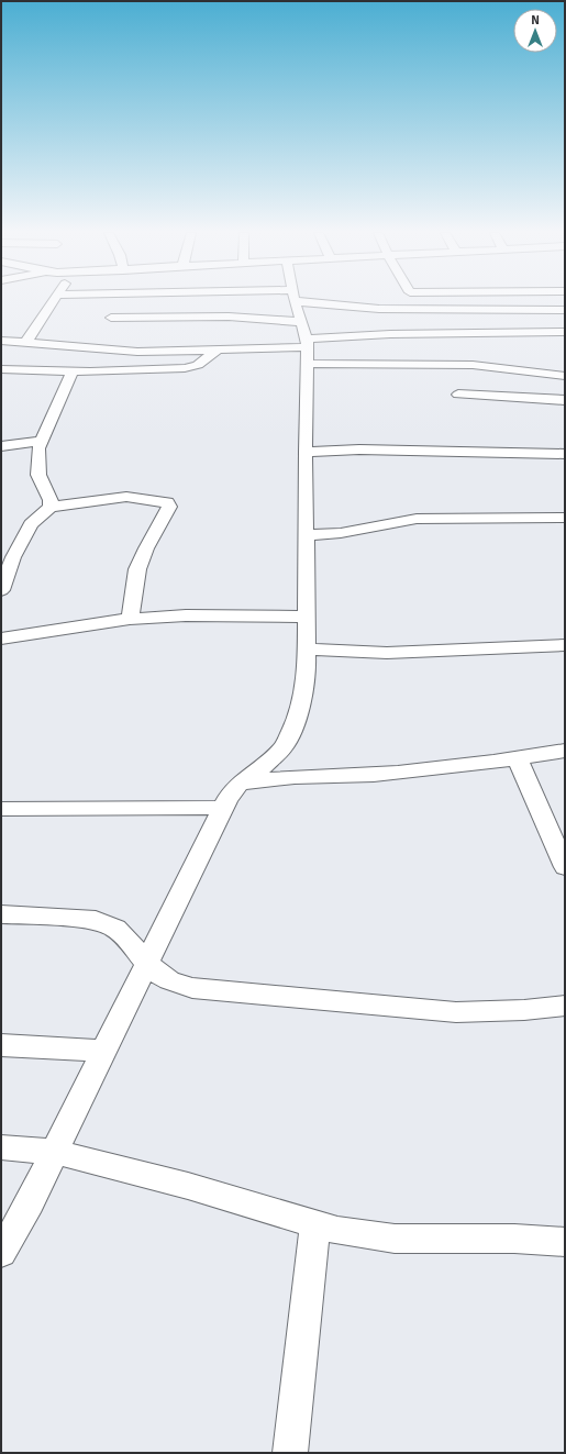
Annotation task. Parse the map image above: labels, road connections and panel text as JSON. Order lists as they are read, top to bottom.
{
  "north": "top"
}
